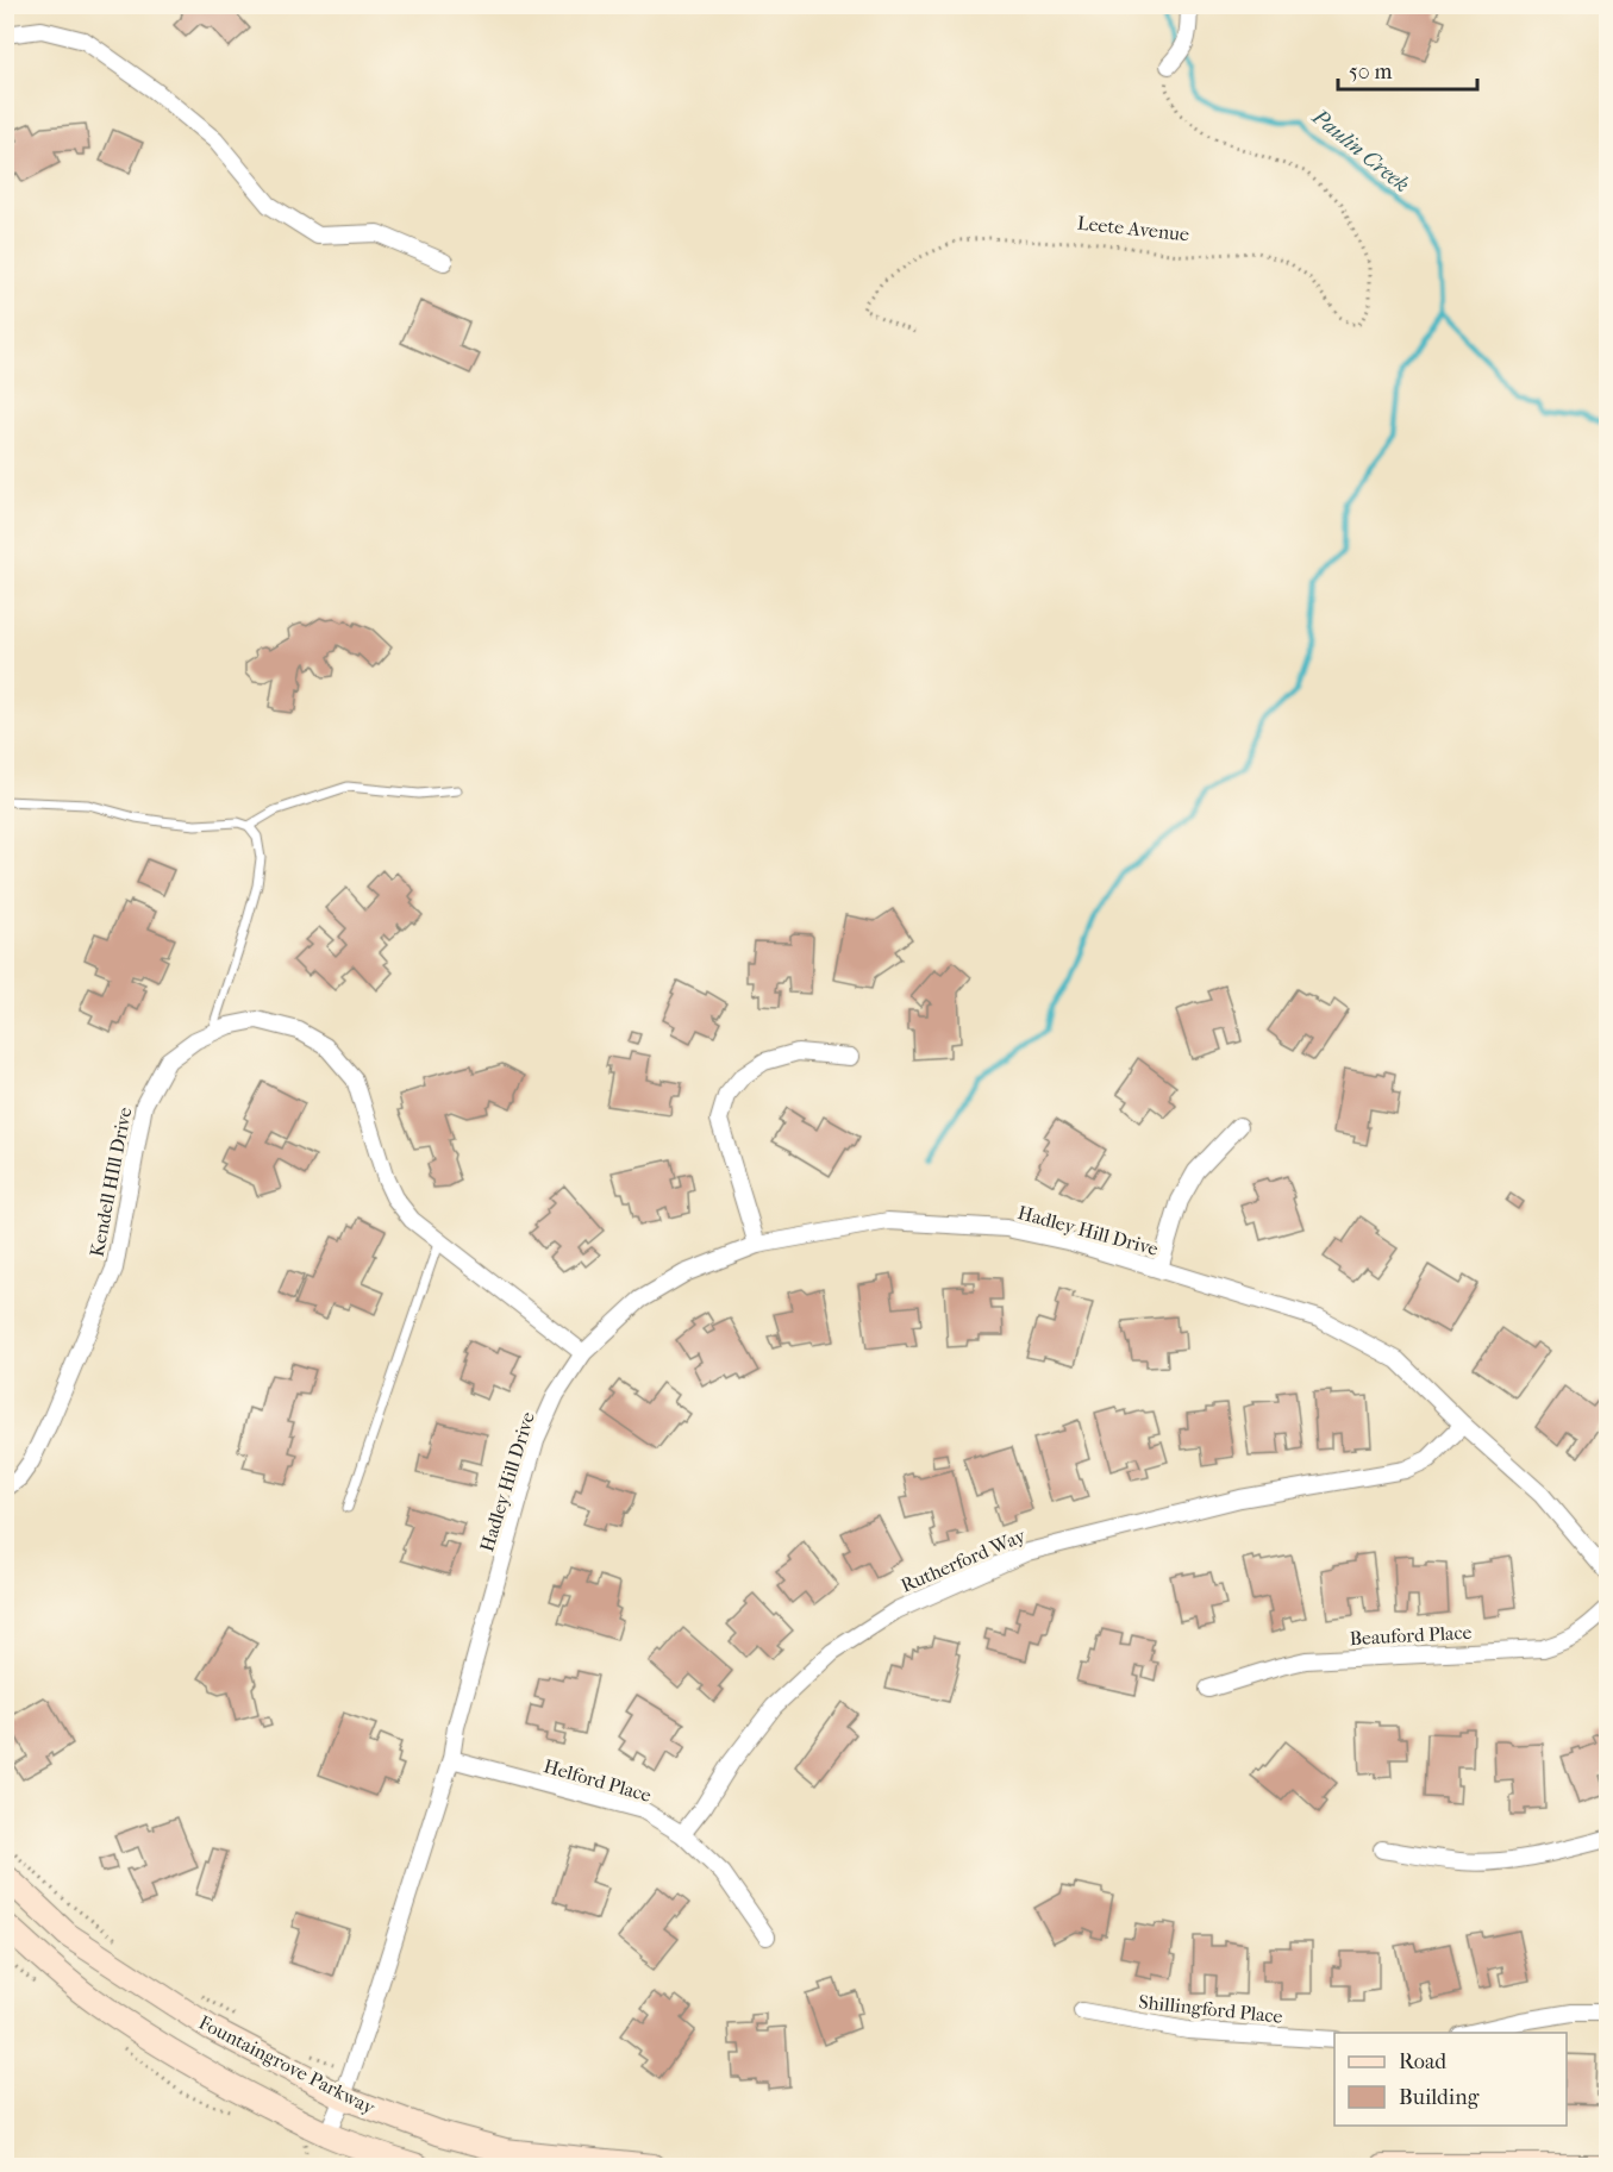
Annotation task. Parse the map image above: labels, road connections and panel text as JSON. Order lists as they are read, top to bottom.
{
  "streets": {
    "main road": ["Fountaingrove Parkway"],
    "street": [
      "Kendell HIll Drive",
      "Hadley Hill Drive",
      "Rutherford Way",
      "Beauford Place",
      "Helford Place",
      "Shillingford Place"
    ],
    "path": ["Leete Avenue"]
  },
  "crossings": [
    ["Kendell HIll Drive", "Hadley Hill Drive"],
    ["Hadley Hill Drive", "Rutherford Way"],
    ["Hadley Hill Drive", "Helford Place"],
    ["Hadley Hill Drive", "Fountaingrove Parkway"],
    ["Rutherford Way", "Helford Place"]
  ],
  "water": ["Paulin Creek"],
  "legend": ["Road", "Building"],
  "scale_bar": "50 m"
}
